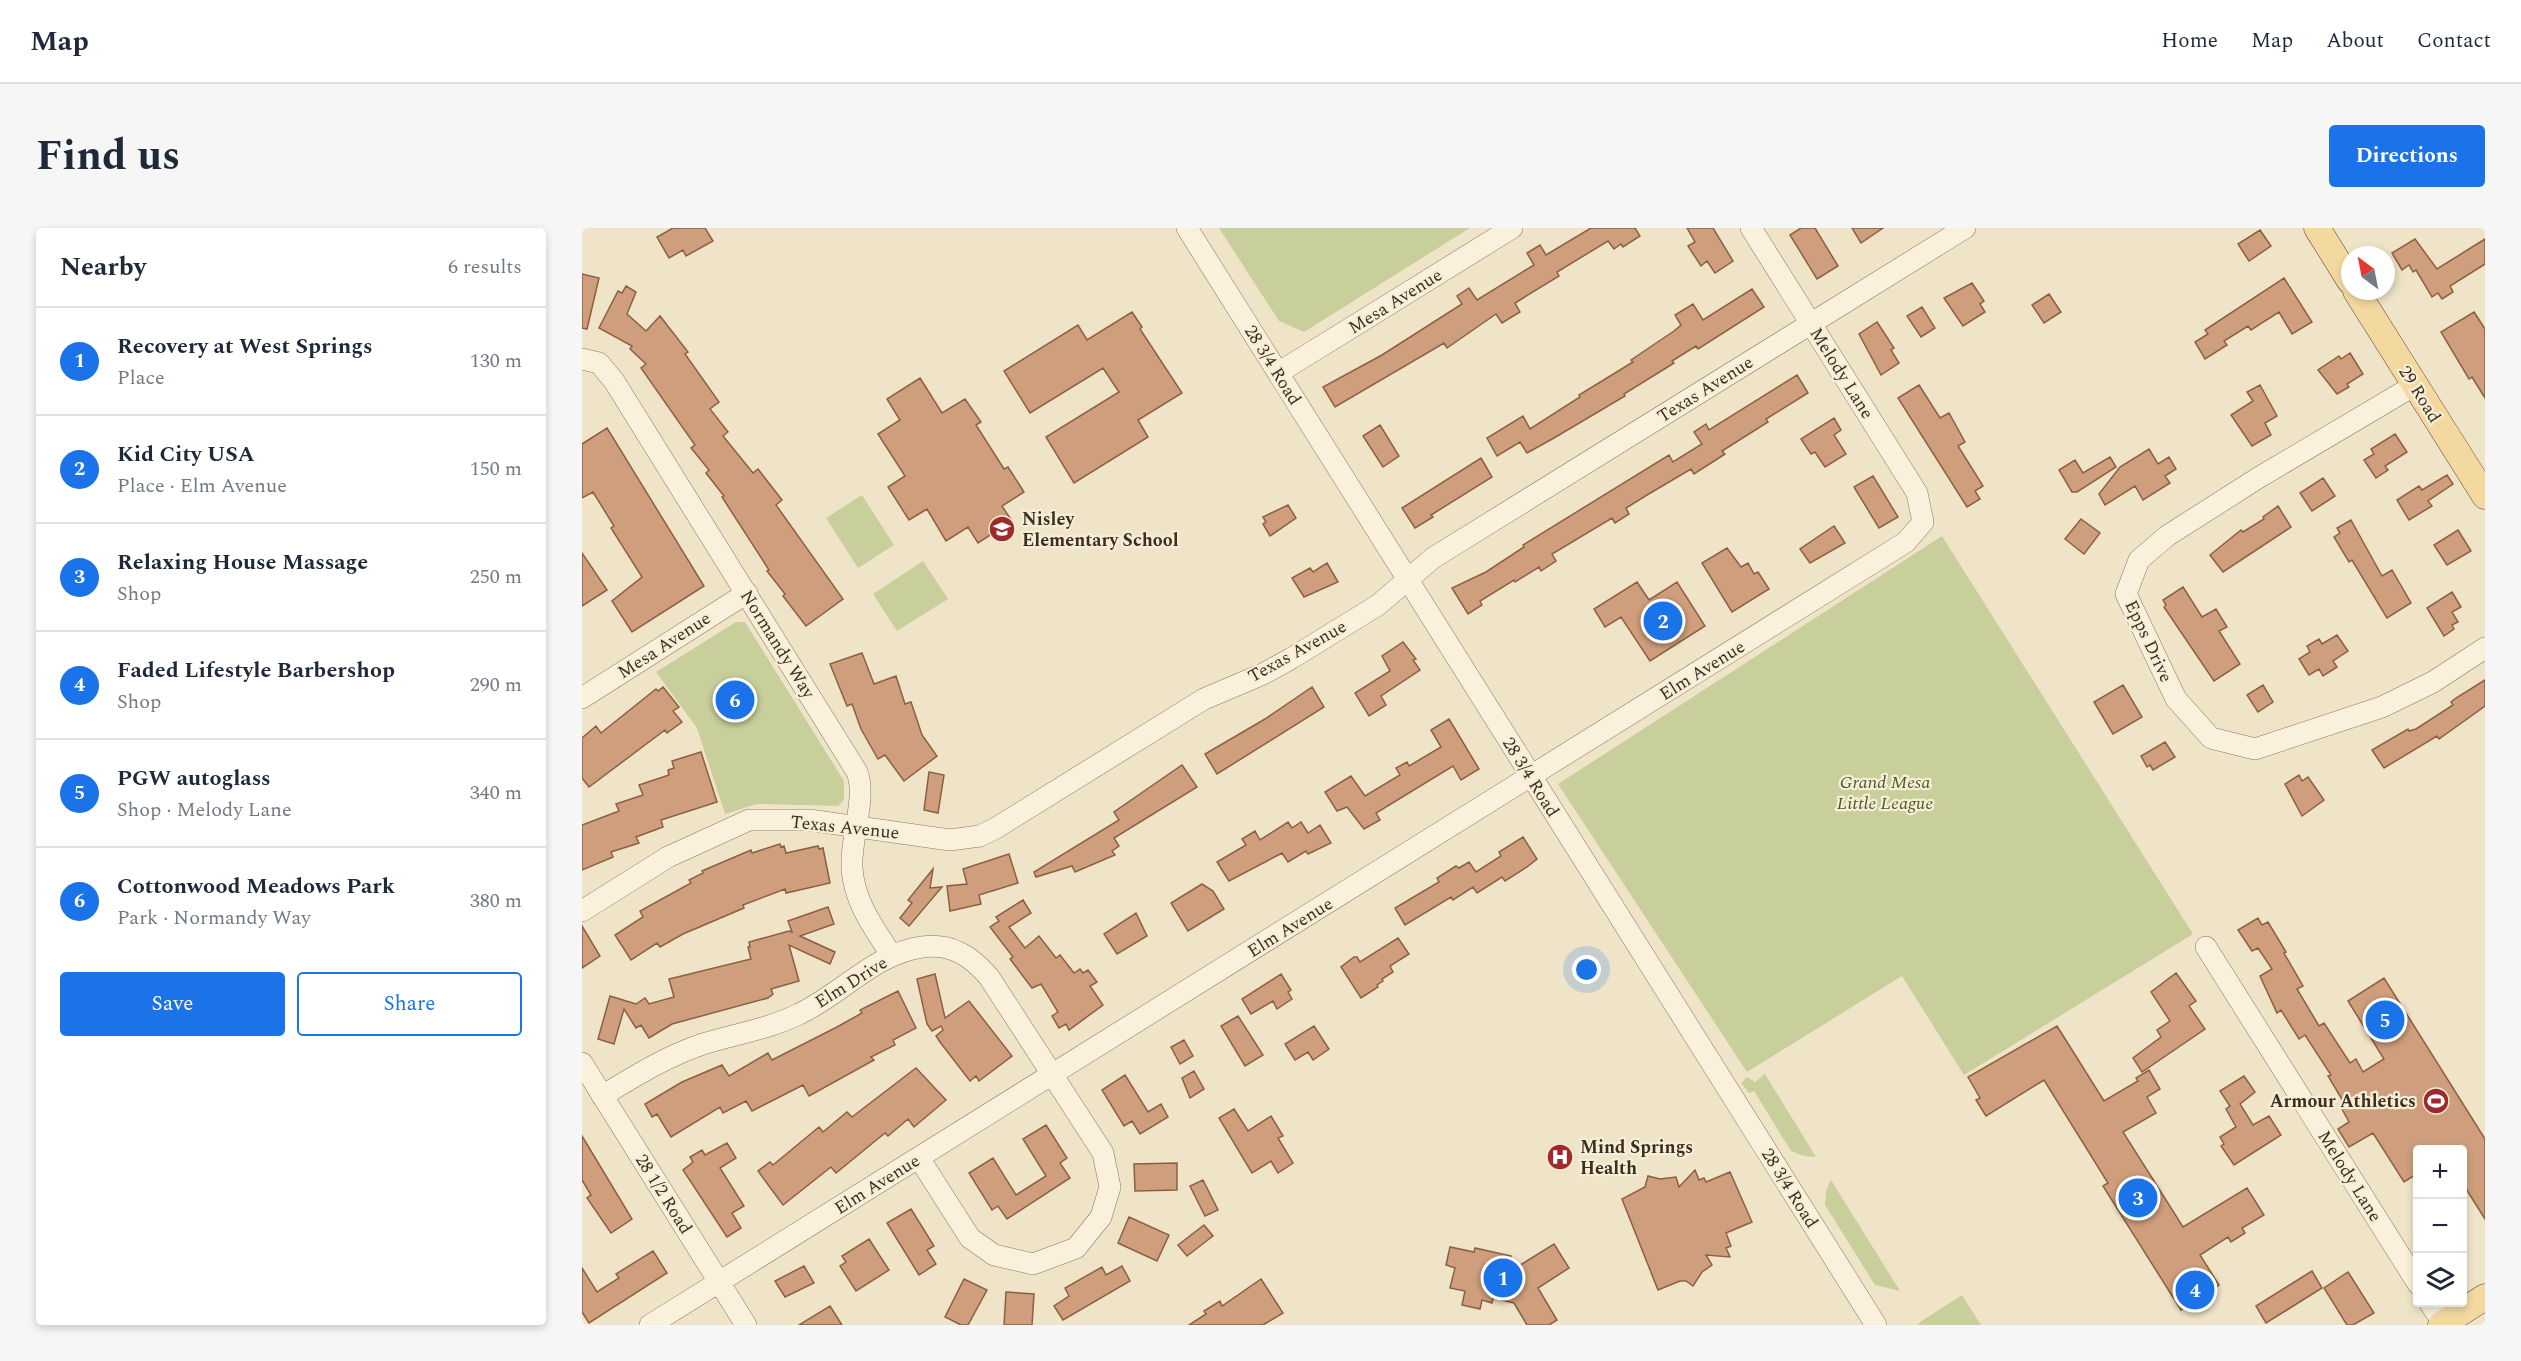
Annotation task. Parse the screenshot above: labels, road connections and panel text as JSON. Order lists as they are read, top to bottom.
{
  "streets": {
    "main road": ["29 Road"],
    "street": [
      "Mesa Avenue",
      "28 3/4 Road",
      "Melody Lane",
      "Texas Avenue",
      "Epps Drive",
      "Normandy Way",
      "Elm Avenue",
      "Elm Drive",
      "28 1/2 Road"
    ]
  },
  "crossings": [
    ["Mesa Avenue", "28 3/4 Road"],
    ["Mesa Avenue", "Normandy Way"],
    ["28 3/4 Road", "Texas Avenue"],
    ["28 3/4 Road", "Elm Avenue"],
    ["Melody Lane", "Texas Avenue"],
    ["Melody Lane", "Elm Avenue"],
    ["Texas Avenue", "Normandy Way"],
    ["29 Road", "Epps Drive"],
    ["Normandy Way", "Elm Drive"],
    ["Elm Avenue", "Elm Drive"],
    ["Elm Avenue", "28 1/2 Road"],
    ["Elm Drive", "28 1/2 Road"]
  ],
  "parks": ["Grand Mesa Little League"],
  "places": {
    "school or university": ["Nisley Elementary School"],
    "sports": ["Armour Athletics"],
    "hospital": ["Mind Springs Health"]
  },
  "north": "top left",
  "page": {
    "header": "Map",
    "nav": [
      "Home",
      "Map",
      "About",
      "Contact"
    ],
    "title": "Find us",
    "buttons": [
      "Directions",
      ["Save", "Share"]
    ],
    "heading": ["Nearby", "6 results"],
    "list": [
      {
        "mark": "1",
        "name": "Recovery at West Springs",
        "note": "Place",
        "value": "130 m"
      },
      {
        "mark": "2",
        "name": "Kid City USA",
        "note": "Place · Elm Avenue",
        "value": "150 m"
      },
      {
        "mark": "3",
        "name": "Relaxing House Massage",
        "note": "Shop",
        "value": "250 m"
      },
      {
        "mark": "4",
        "name": "Faded Lifestyle Barbershop",
        "note": "Shop",
        "value": "290 m"
      },
      {
        "mark": "5",
        "name": "PGW autoglass",
        "note": "Shop · Melody Lane",
        "value": "340 m"
      },
      {
        "mark": "6",
        "name": "Cottonwood Meadows Park",
        "note": "Park · Normandy Way",
        "value": "380 m"
      }
    ],
    "pins": [
      "2",
      "6",
      "5",
      "3",
      "1",
      "4"
    ],
    "map_buttons": ["+", "−"]
  }
}
